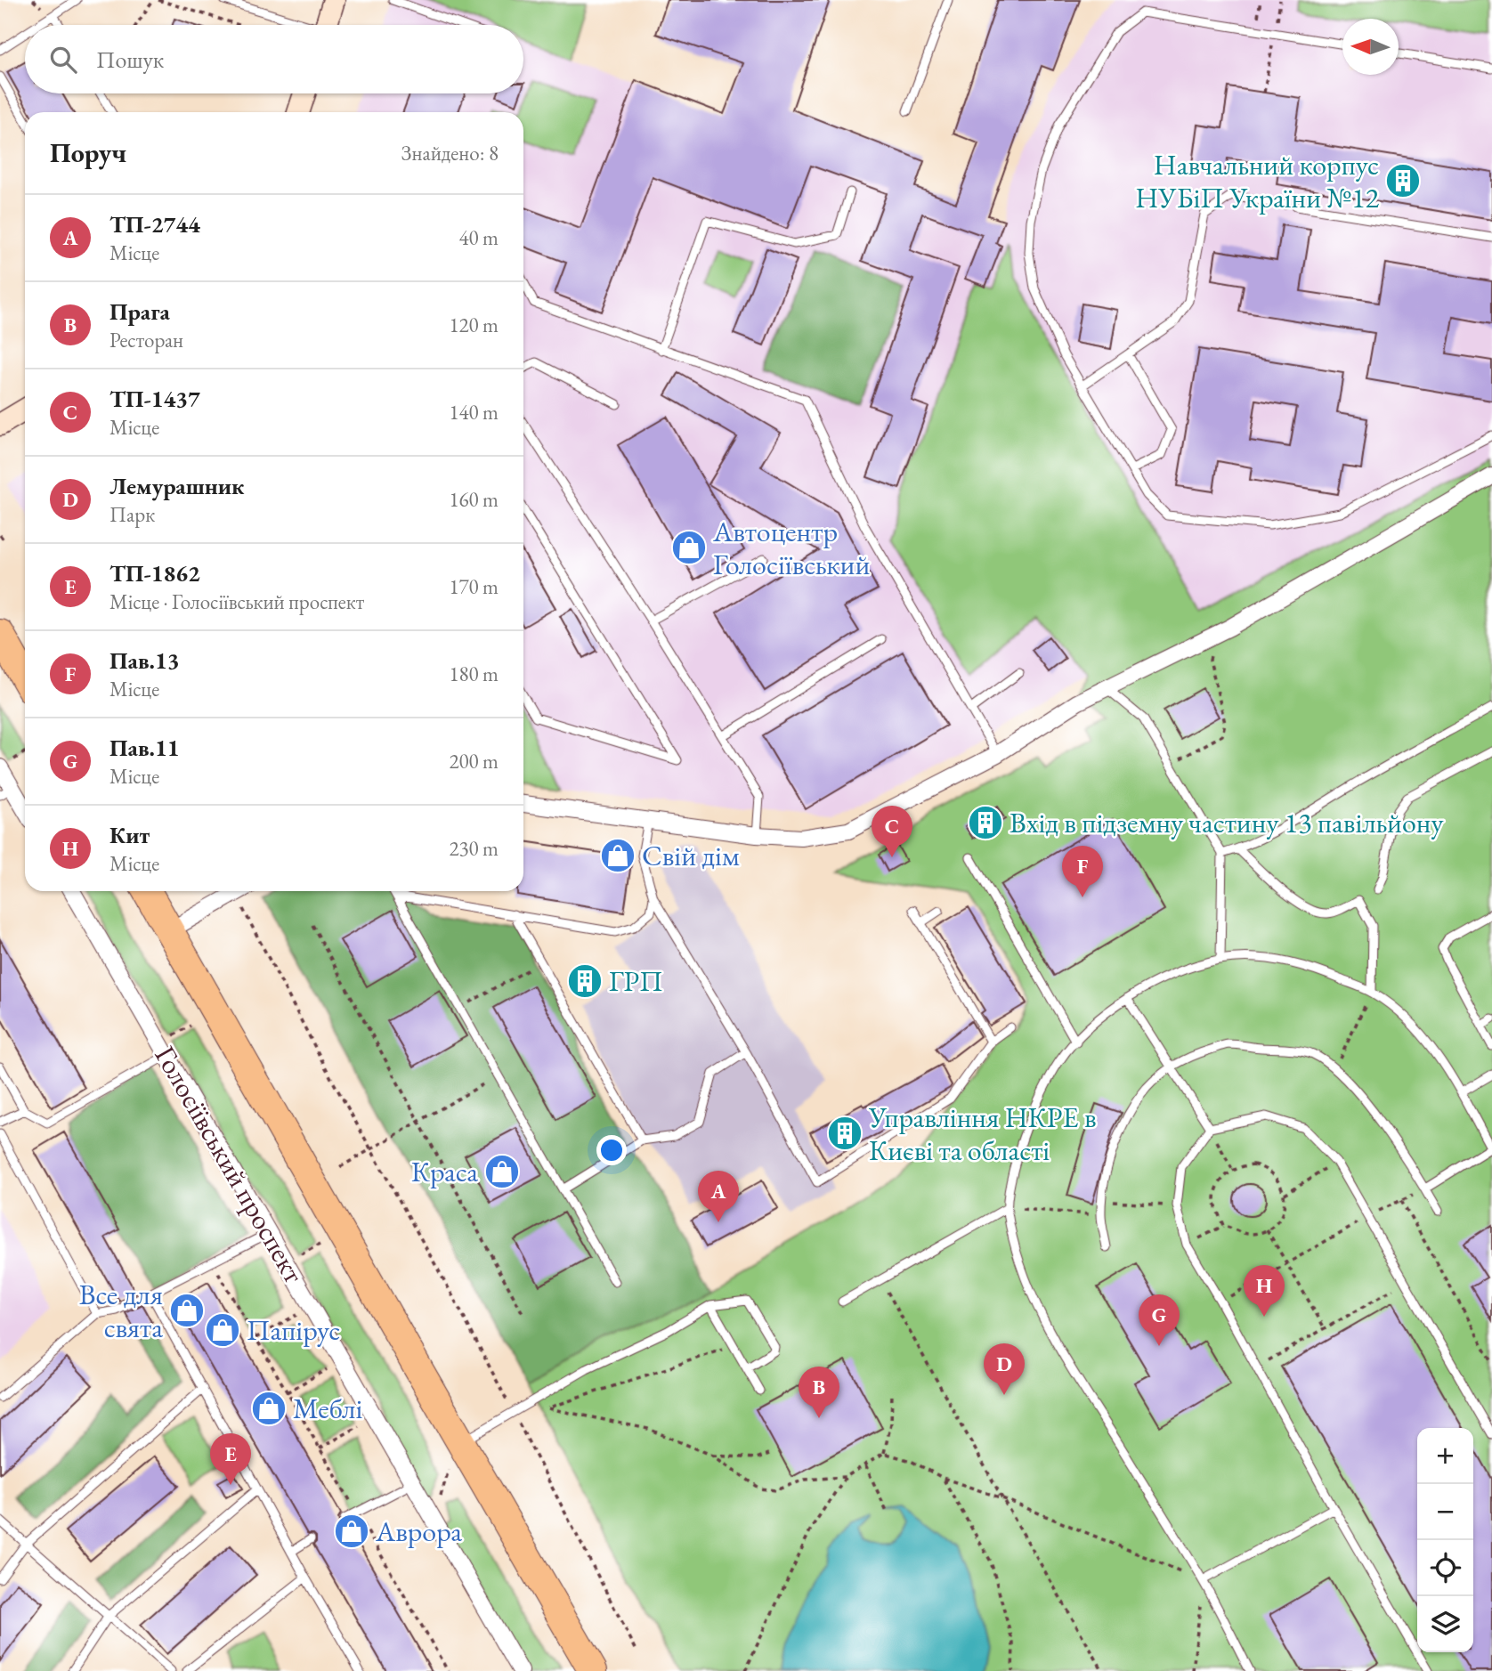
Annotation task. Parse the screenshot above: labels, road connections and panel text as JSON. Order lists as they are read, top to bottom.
{
  "streets": {
    "street": ["Голосіївський проспект"]
  },
  "places": {
    "building": [
      "Навчальний корпус НУБіП України №12",
      "Вхід в підземну частину 13 павільйону",
      "ГРП",
      "Управління НКРЕ в Києві та області"
    ],
    "shop": [
      "Автоцентр Голосіївський",
      "Свій дім",
      "Краса",
      "Все для свята",
      "Папірус",
      "Меблі",
      "Аврора"
    ]
  },
  "north": "left",
  "page": {
    "search": "Пошук",
    "heading": ["Поруч", "Знайдено: 8"],
    "list": [
      {
        "mark": "A",
        "name": "ТП-2744",
        "note": "Місце",
        "value": "40 m"
      },
      {
        "mark": "B",
        "name": "Прага",
        "note": "Ресторан",
        "value": "120 m"
      },
      {
        "mark": "C",
        "name": "ТП-1437",
        "note": "Місце",
        "value": "140 m"
      },
      {
        "mark": "D",
        "name": "Лемурашник",
        "note": "Парк",
        "value": "160 m"
      },
      {
        "mark": "E",
        "name": "ТП-1862",
        "note": "Місце · Голосіївський проспект",
        "value": "170 m"
      },
      {
        "mark": "F",
        "name": "Пав.13",
        "note": "Місце",
        "value": "180 m"
      },
      {
        "mark": "G",
        "name": "Пав.11",
        "note": "Місце",
        "value": "200 m"
      },
      {
        "mark": "H",
        "name": "Кит",
        "note": "Місце",
        "value": "230 m"
      }
    ],
    "pins": [
      "C",
      "F",
      "A",
      "H",
      "G",
      "D",
      "B",
      "E"
    ],
    "map_buttons": ["+", "−"]
  }
}
